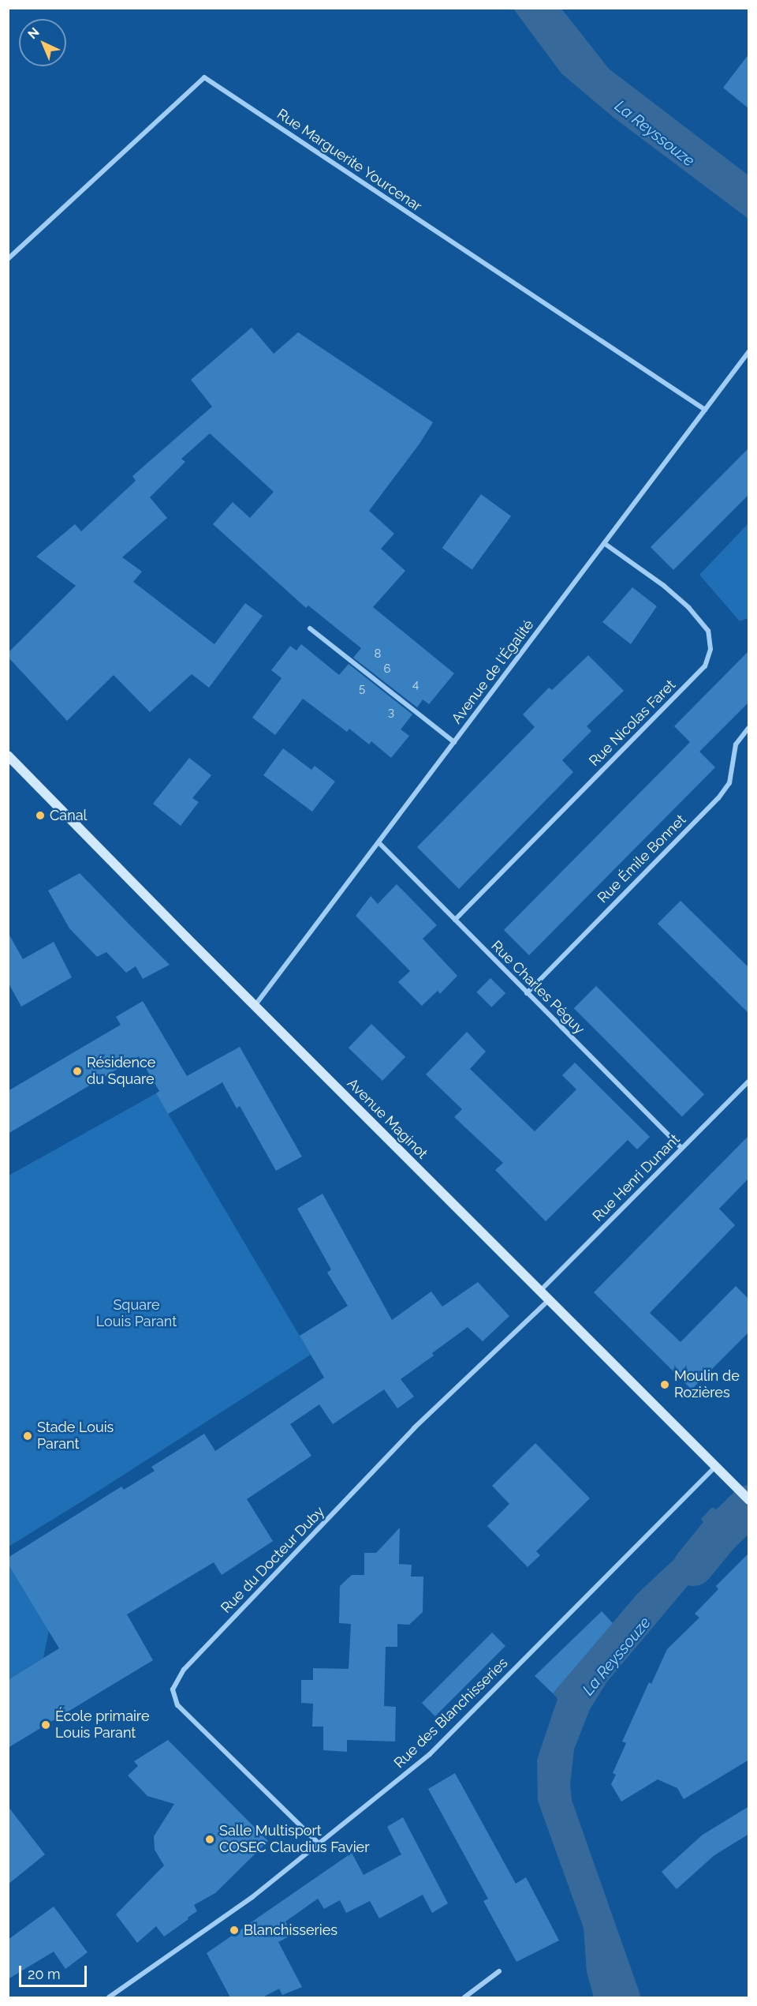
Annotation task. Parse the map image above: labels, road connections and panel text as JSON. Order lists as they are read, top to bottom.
{
  "streets": {
    "main road": ["Avenue Maginot"],
    "street": [
      "Rue Marguerite Yourcenar",
      "Avenue de l'Égalité",
      "Rue Nicolas Faret",
      "Rue Émile Bonnet",
      "Rue Charles Péguy",
      "Rue Henri Dunant",
      "Rue du Docteur Duby",
      "Rue des Blanchisseries"
    ]
  },
  "crossings": [
    ["Rue Marguerite Yourcenar", "Avenue de l'Égalité"],
    ["Avenue de l'Égalité", "Rue Nicolas Faret"],
    ["Avenue de l'Égalité", "Rue Charles Péguy"],
    ["Avenue de l'Égalité", "Avenue Maginot"],
    ["Rue Nicolas Faret", "Rue Charles Péguy"],
    ["Rue Émile Bonnet", "Rue Charles Péguy"],
    ["Rue Charles Péguy", "Rue Henri Dunant"],
    ["Avenue Maginot", "Rue Henri Dunant"],
    ["Avenue Maginot", "Rue du Docteur Duby"],
    ["Avenue Maginot", "Rue des Blanchisseries"],
    ["Rue du Docteur Duby", "Rue des Blanchisseries"]
  ],
  "water": ["La Reyssouze"],
  "parks": ["Square Louis Parant"],
  "places": [
    "Canal",
    "Résidence du Square",
    "Moulin de Rozières",
    "Stade Louis Parant",
    "École primaire Louis Parant",
    "Salle Multisport COSEC Claudius Favier",
    "Blanchisseries"
  ],
  "house_numbers": [
    "8",
    "6",
    "4",
    "5",
    "3"
  ],
  "scale_bar": "20 m",
  "north": "top left"
}
